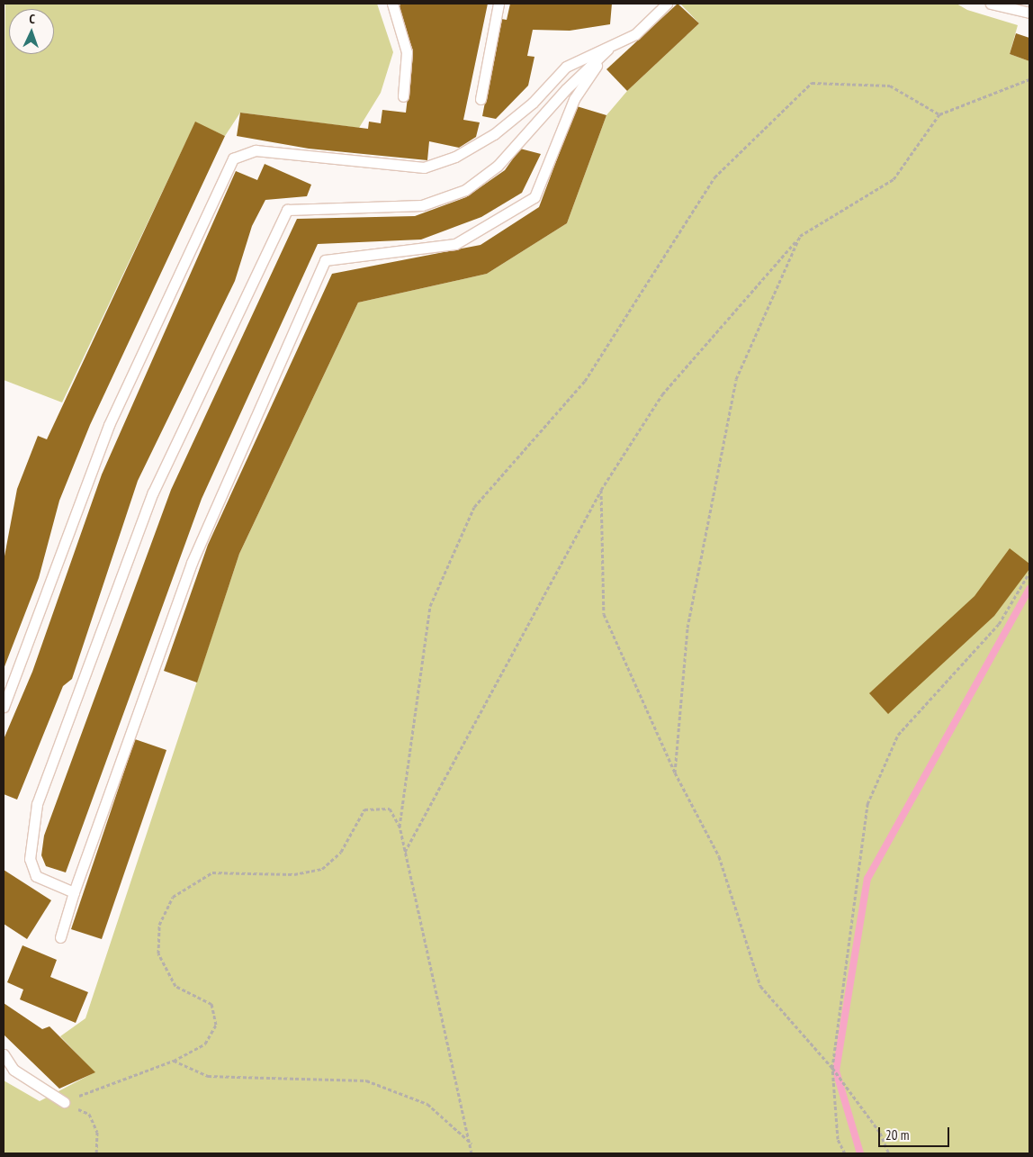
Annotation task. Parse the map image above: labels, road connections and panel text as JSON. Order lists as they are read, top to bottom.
{
  "scale_bar": "20 m",
  "north": "top"
}
